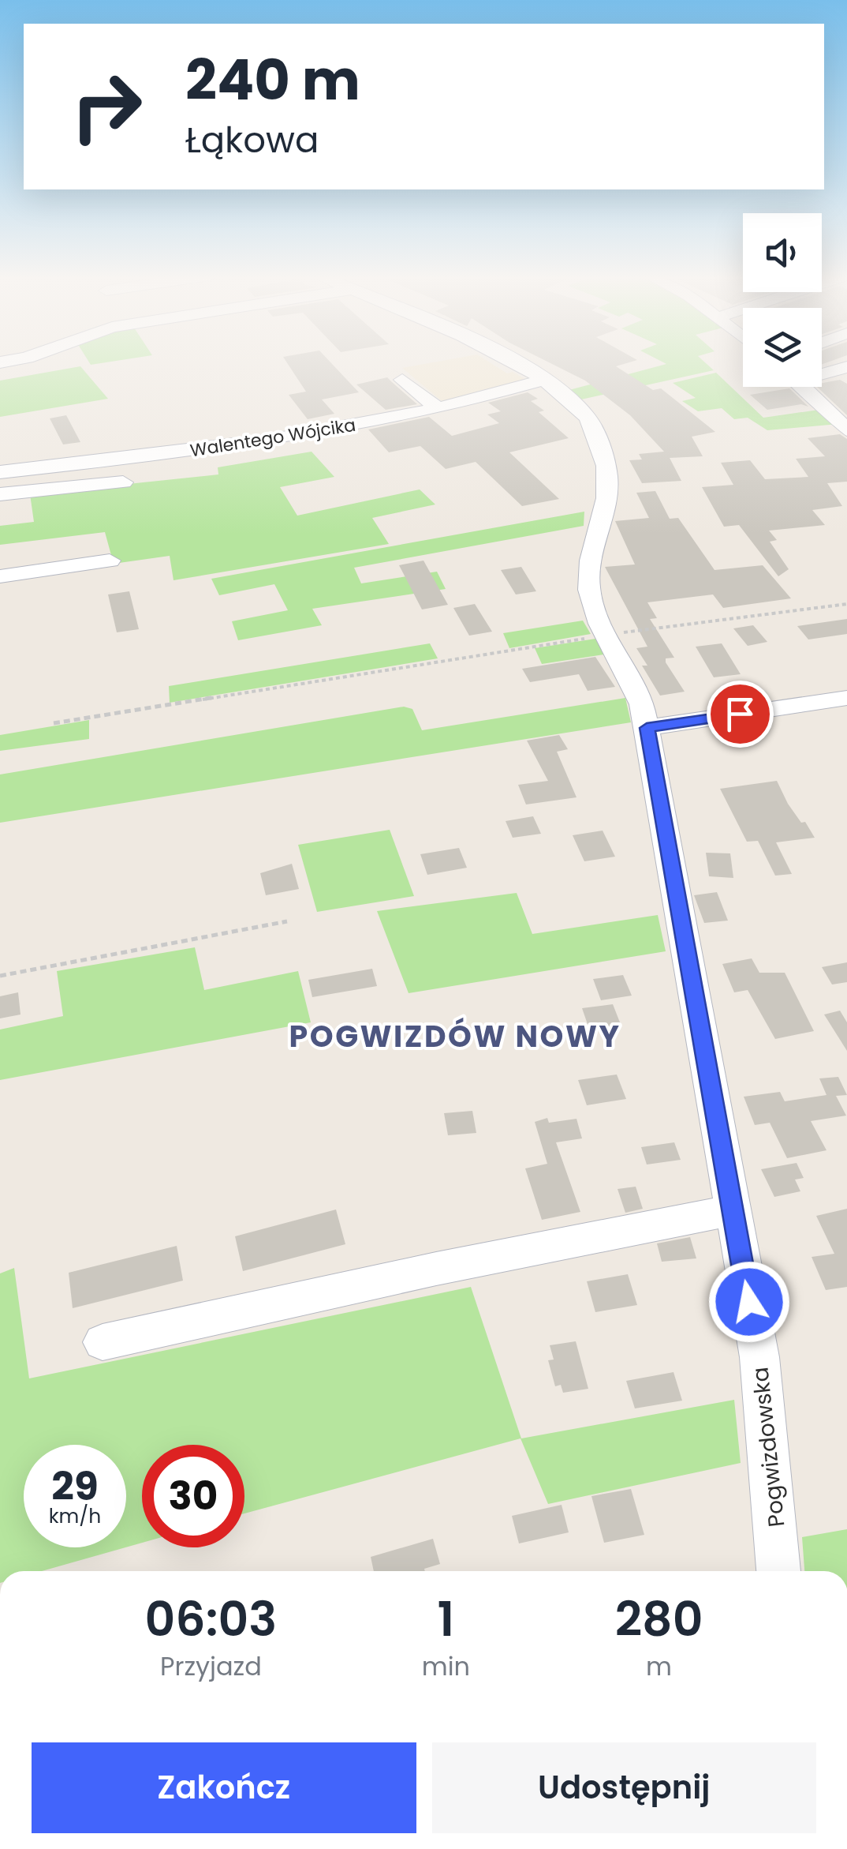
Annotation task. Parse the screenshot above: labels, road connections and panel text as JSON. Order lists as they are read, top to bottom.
{
  "streets": {
    "street": ["Walentego Wójcika", "Pogwizdowska"]
  },
  "crossings": [
    ["Walentego Wójcika", "Pogwizdowska"]
  ],
  "districts": ["POGWIZDÓW NOWY"],
  "page": {
    "turn": ["240 m", "Łąkowa"],
    "speed": "29 km/h",
    "limit": "30",
    "eta": [
      "06:03",
      "Przyjazd",
      "1",
      "min",
      "280",
      "m"
    ],
    "buttons": ["Zakończ", "Udostępnij"]
  }
}
